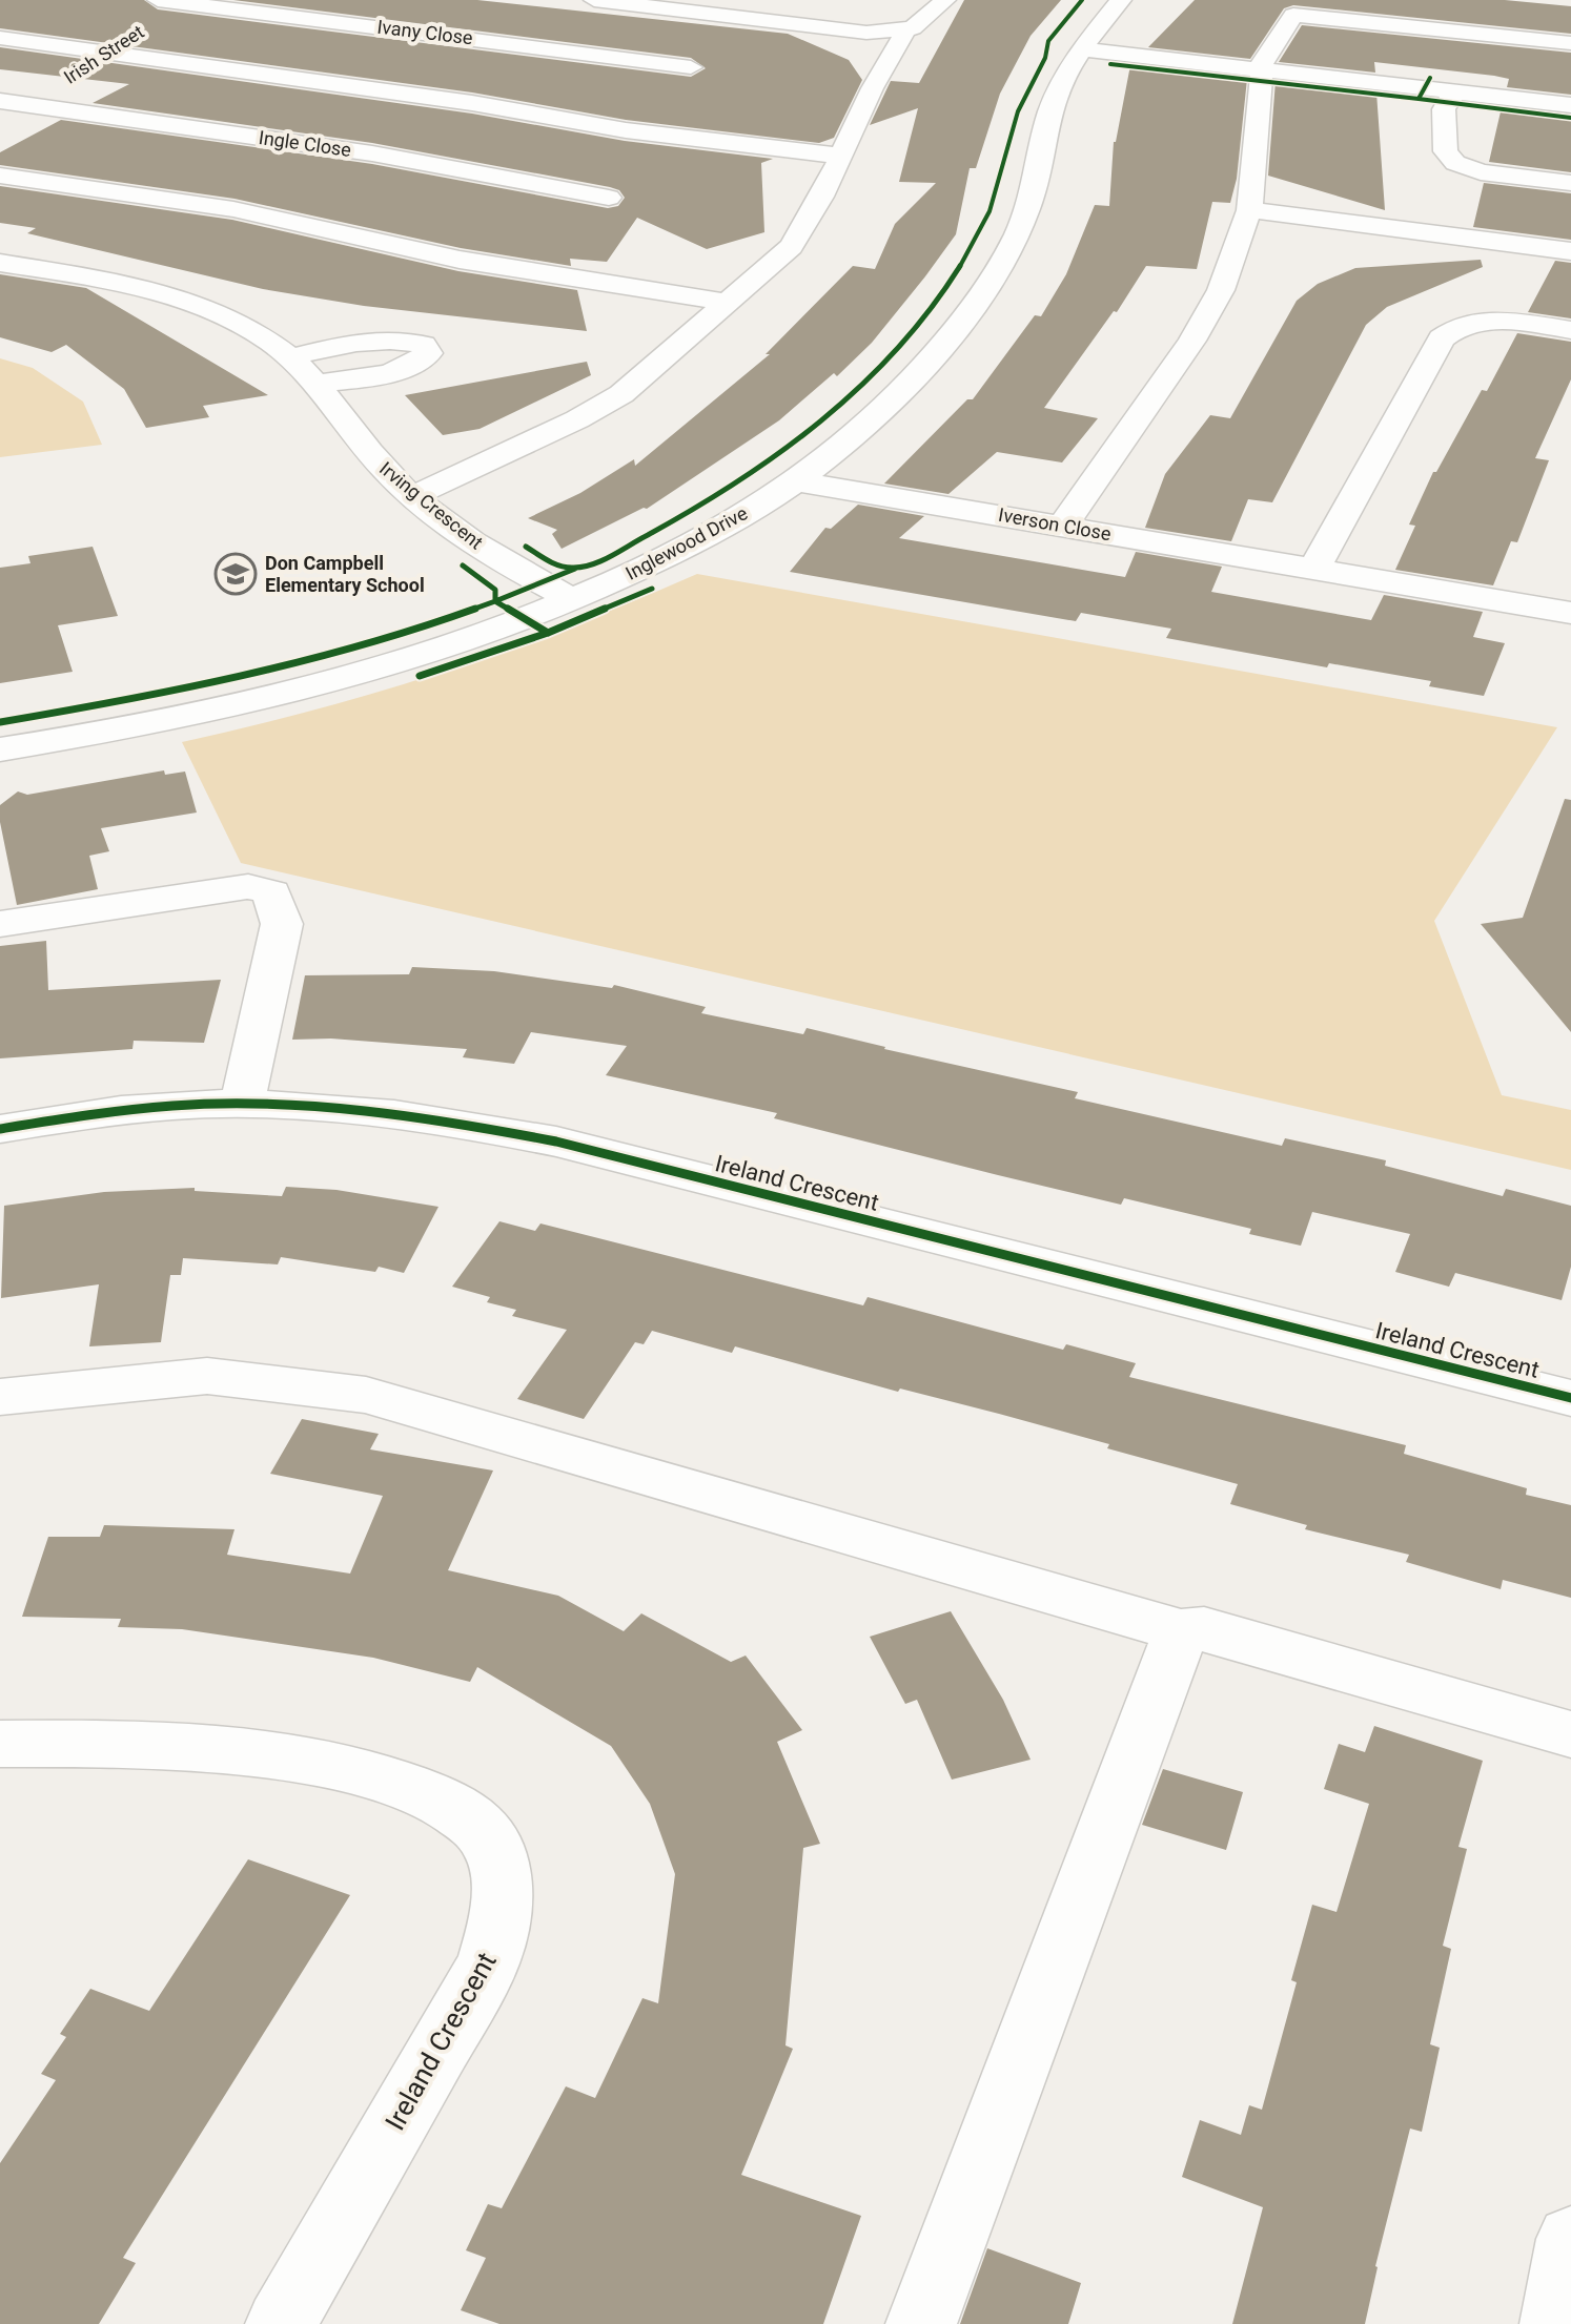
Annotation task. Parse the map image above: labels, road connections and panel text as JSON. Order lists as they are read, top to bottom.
{
  "streets": {
    "street": [
      "Ivany Close",
      "Irish Street",
      "Ingle Close",
      "Irving Crescent",
      "Iverson Close",
      "Inglewood Drive",
      "Ireland Crescent"
    ]
  },
  "crossings": [
    ["Ivany Close", "Irish Street"],
    ["Irish Street", "Ingle Close"],
    ["Irving Crescent", "Inglewood Drive"],
    ["Iverson Close", "Inglewood Drive"]
  ],
  "places": {
    "school or university": ["Don Campbell Elementary School"]
  }
}
